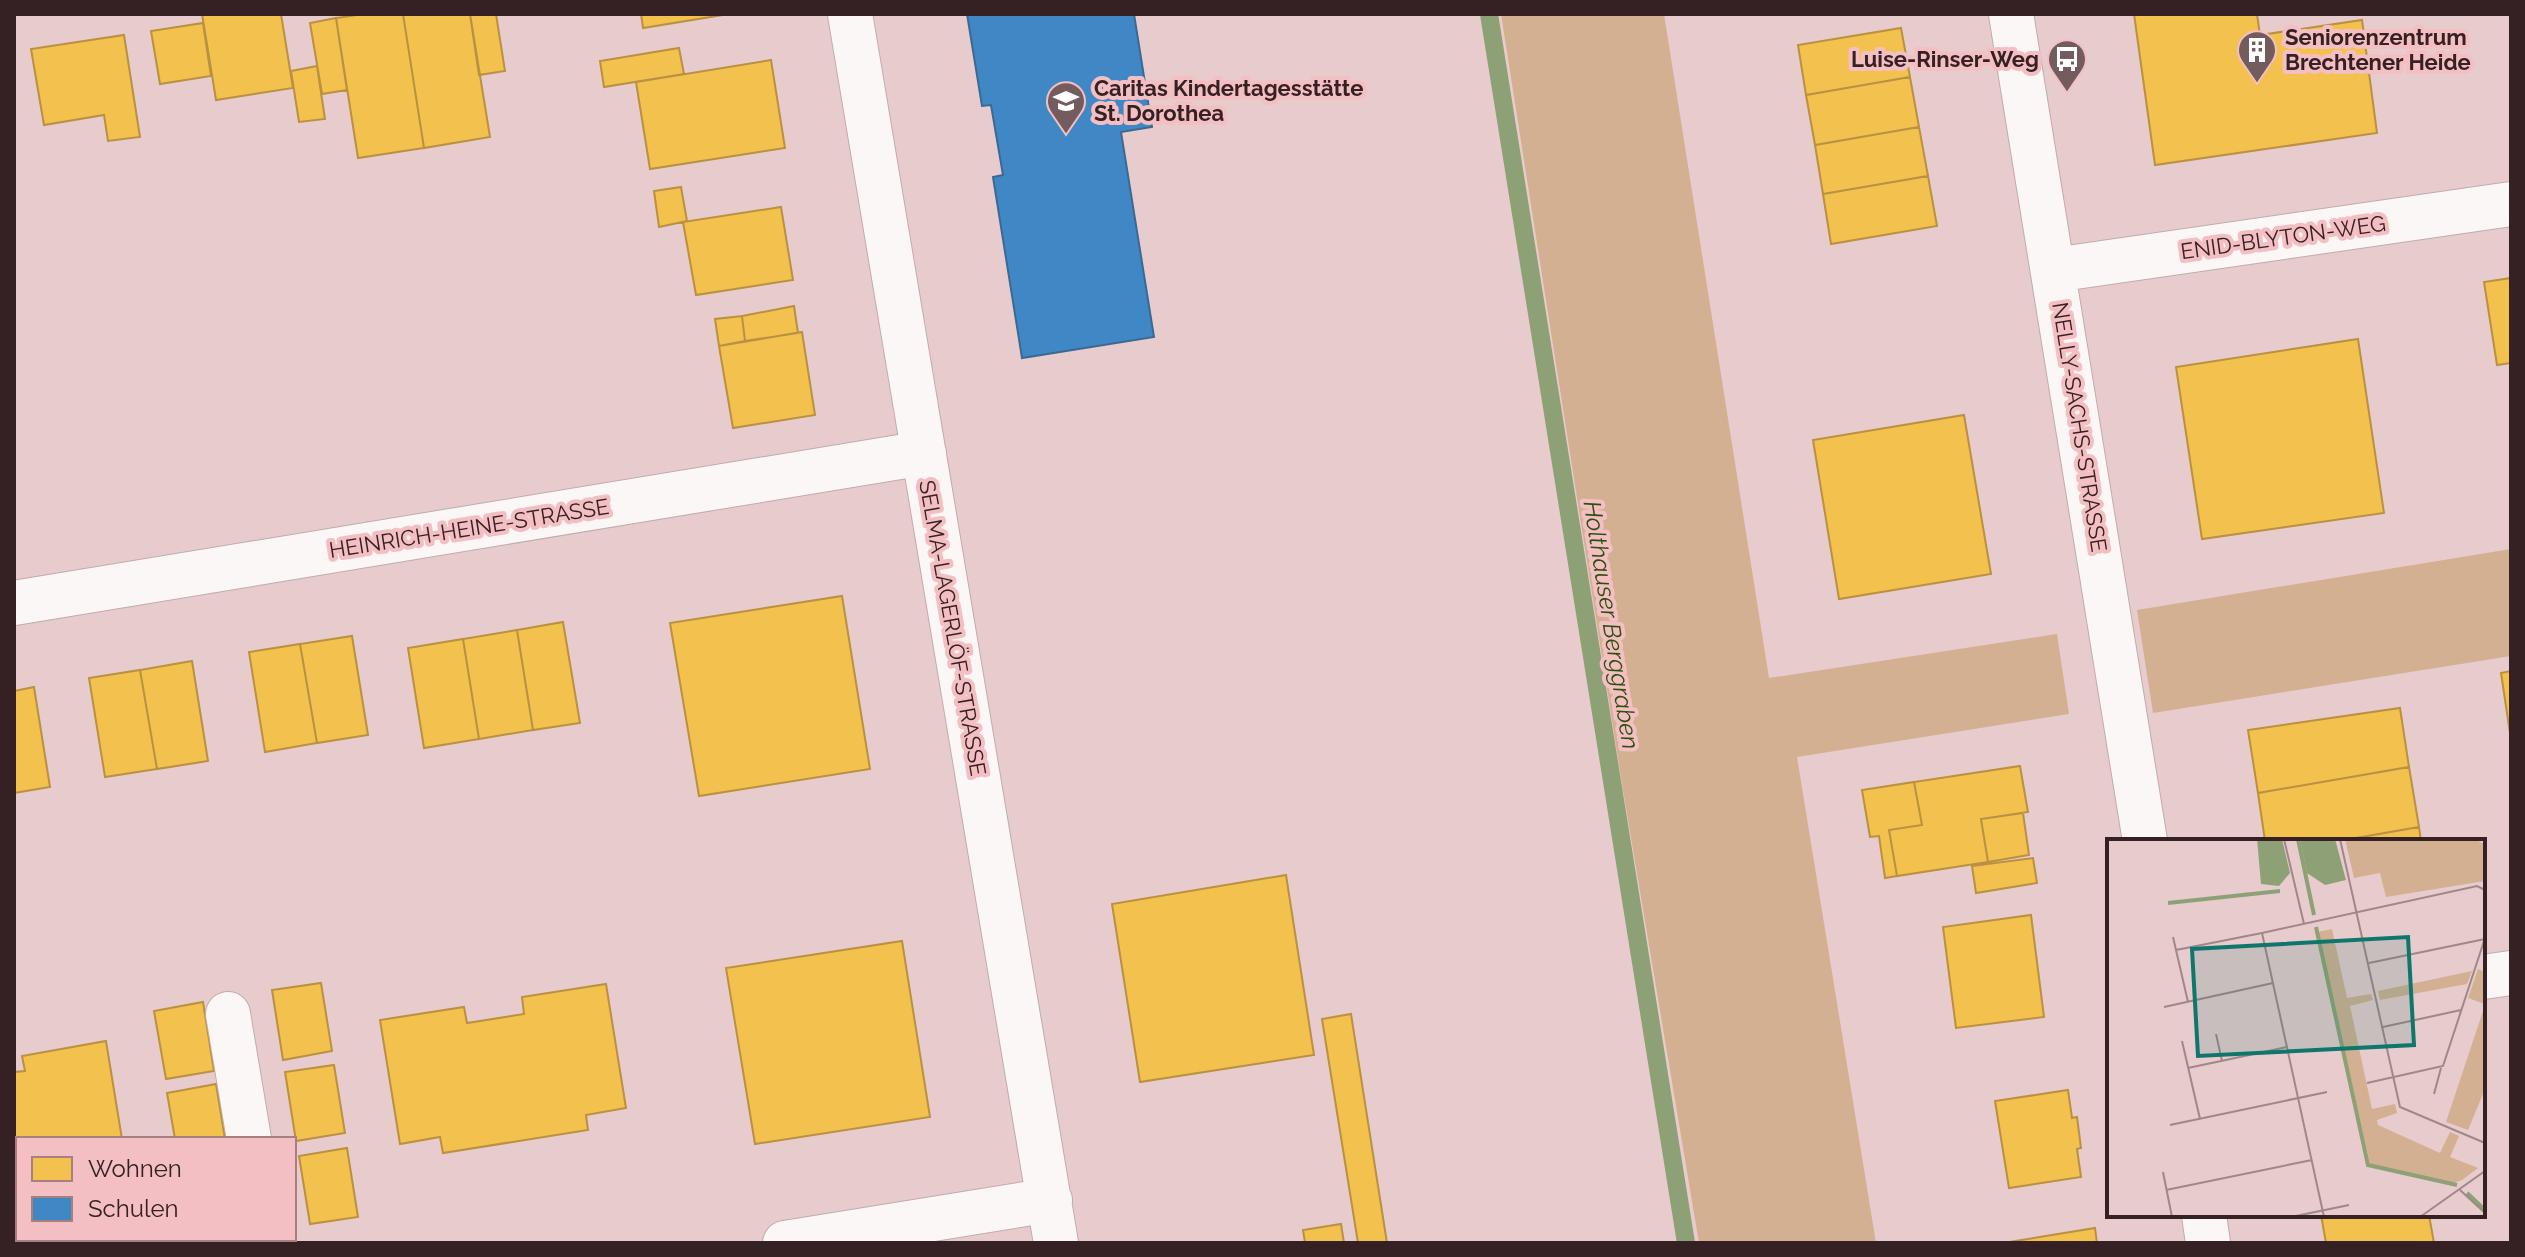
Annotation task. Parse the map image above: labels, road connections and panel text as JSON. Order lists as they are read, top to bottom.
{
  "streets": {
    "street": [
      "ENID-BLYTON-WEG",
      "NELLY-SACHS-STRASSE",
      "HEINRICH-HEINE-STRASSE",
      "SELMA-LAGERLÖF-STRASSE"
    ]
  },
  "crossings": [
    ["ENID-BLYTON-WEG", "NELLY-SACHS-STRASSE"],
    ["HEINRICH-HEINE-STRASSE", "SELMA-LAGERLÖF-STRASSE"]
  ],
  "water": ["Holthauser Berggraben"],
  "places": {
    "building": ["Seniorenzentrum Brechtener Heide"],
    "bus stop": ["Luise-Rinser-Weg"],
    "school or university": ["Caritas Kindertagesstätte St. Dorothea"]
  },
  "legend": ["Wohnen", "Schulen"]
}
